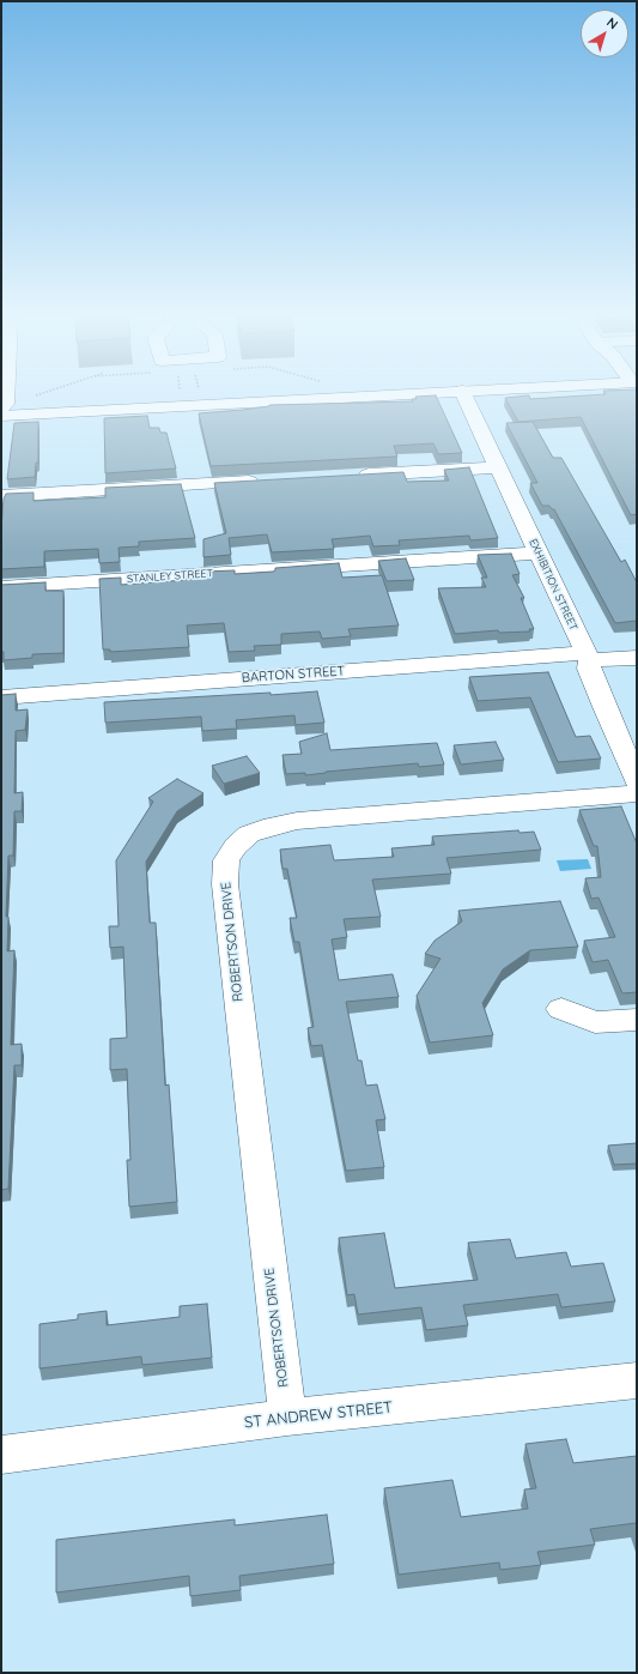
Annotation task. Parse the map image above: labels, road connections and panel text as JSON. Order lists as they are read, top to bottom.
{
  "streets": {
    "street": [
      "STANLEY STREET",
      "EXHIBITION STREET",
      "BARTON STREET",
      "ROBERTSON DRIVE",
      "ST ANDREW STREET"
    ]
  },
  "crossings": [
    ["STANLEY STREET", "EXHIBITION STREET"],
    ["EXHIBITION STREET", "BARTON STREET"],
    ["ROBERTSON DRIVE", "ST ANDREW STREET"]
  ],
  "north": "top right"
}
